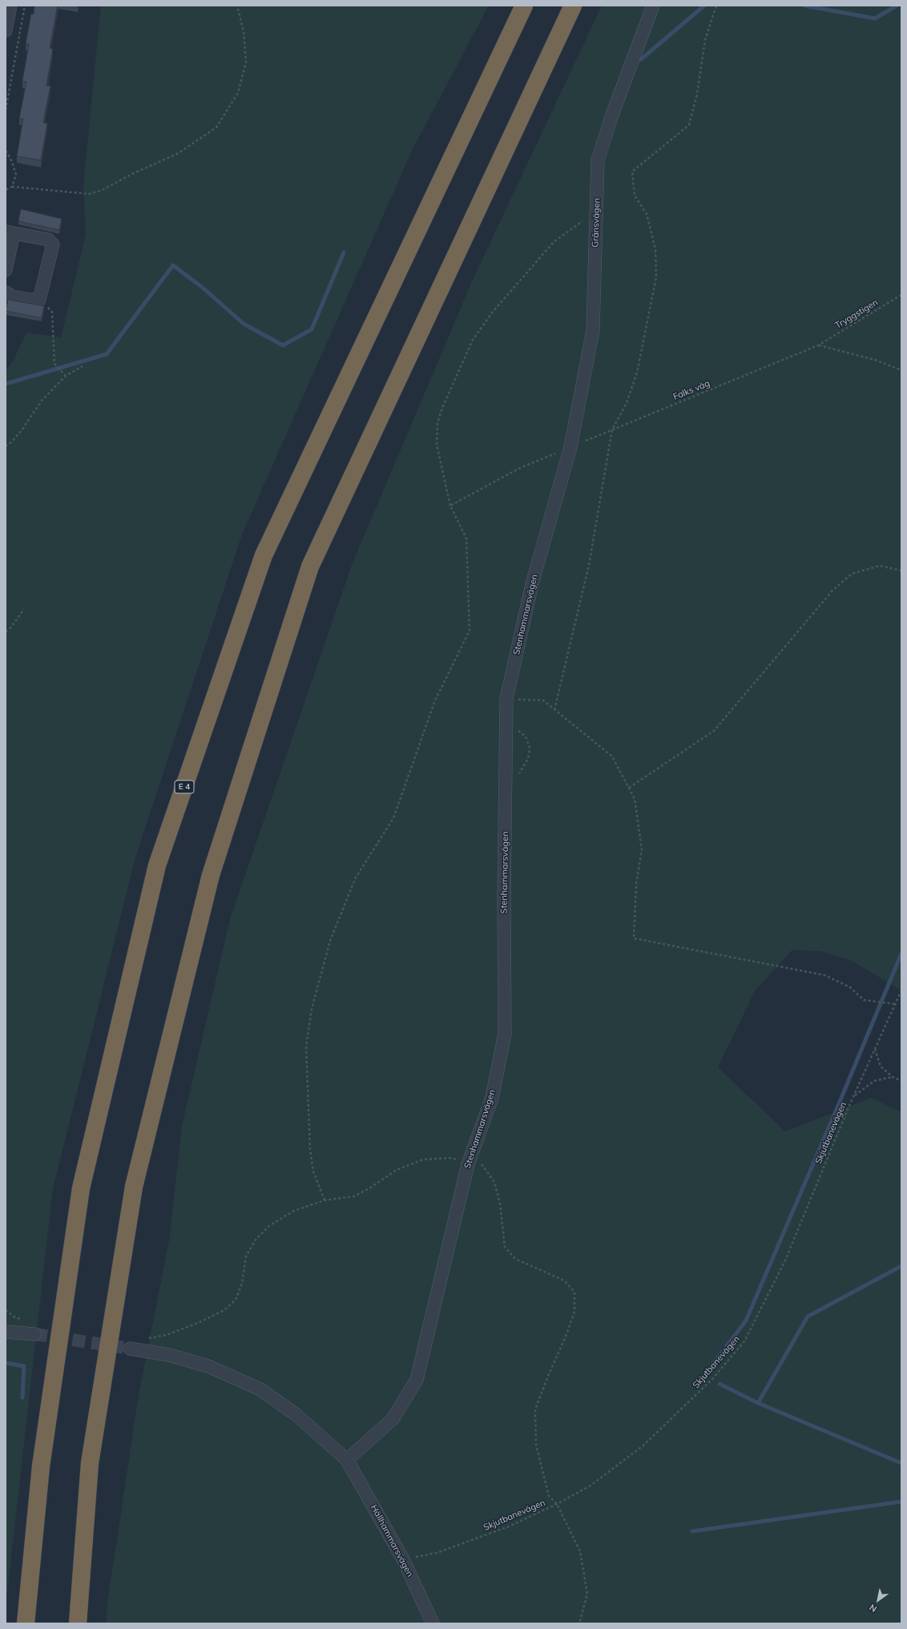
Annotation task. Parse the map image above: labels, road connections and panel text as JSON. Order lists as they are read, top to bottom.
{
  "streets": {
    "highway": ["E 4"],
    "street": ["Gränsvägen", "Stenhammarsvägen", "Hällhammarsvägen"],
    "path": ["Tryggstigen", "Falks väg", "Skjutbanevägen"]
  },
  "crossings": [
    ["Gränsvägen", "Falks väg"],
    ["Gränsvägen", "Stenhammarsvägen"],
    ["Tryggstigen", "Falks väg"],
    ["Falks väg", "Stenhammarsvägen"],
    ["Stenhammarsvägen", "Hällhammarsvägen"],
    ["Skjutbanevägen", "Hällhammarsvägen"]
  ],
  "north": "bottom left"
}
